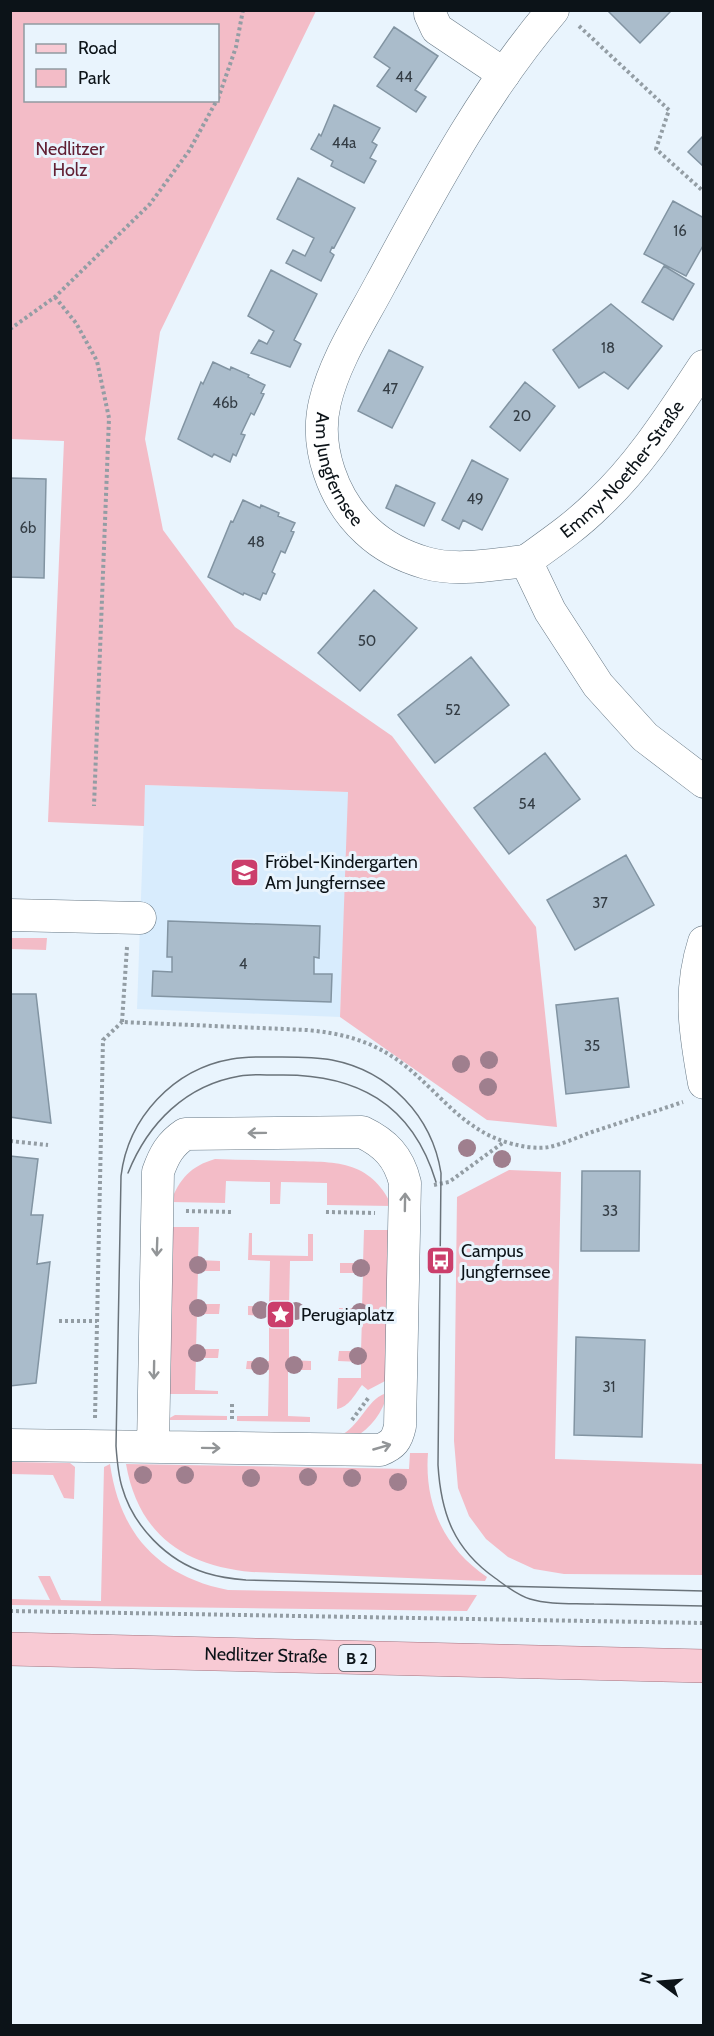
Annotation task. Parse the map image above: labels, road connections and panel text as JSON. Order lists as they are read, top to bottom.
{
  "streets": {
    "main road": ["Nedlitzer Straße", "B 2"],
    "street": ["Am Jungfernsee", "Emmy-Noether-Straße"]
  },
  "crossings": [
    ["Am Jungfernsee", "Emmy-Noether-Straße"]
  ],
  "parks": ["Nedlitzer Holz"],
  "places": {
    "school or university": ["Fröbel-Kindergarten Am Jungfernsee"],
    "bus stop": ["Campus Jungfernsee"],
    "place": ["Perugiaplatz"]
  },
  "house_numbers": [
    "44",
    "44a",
    "16",
    "18",
    "47",
    "46b",
    "20",
    "49",
    "6b",
    "48",
    "50",
    "52",
    "54",
    "37",
    "4",
    "35",
    "33",
    "31"
  ],
  "legend": ["Road", "Park"],
  "north": "left"
}
